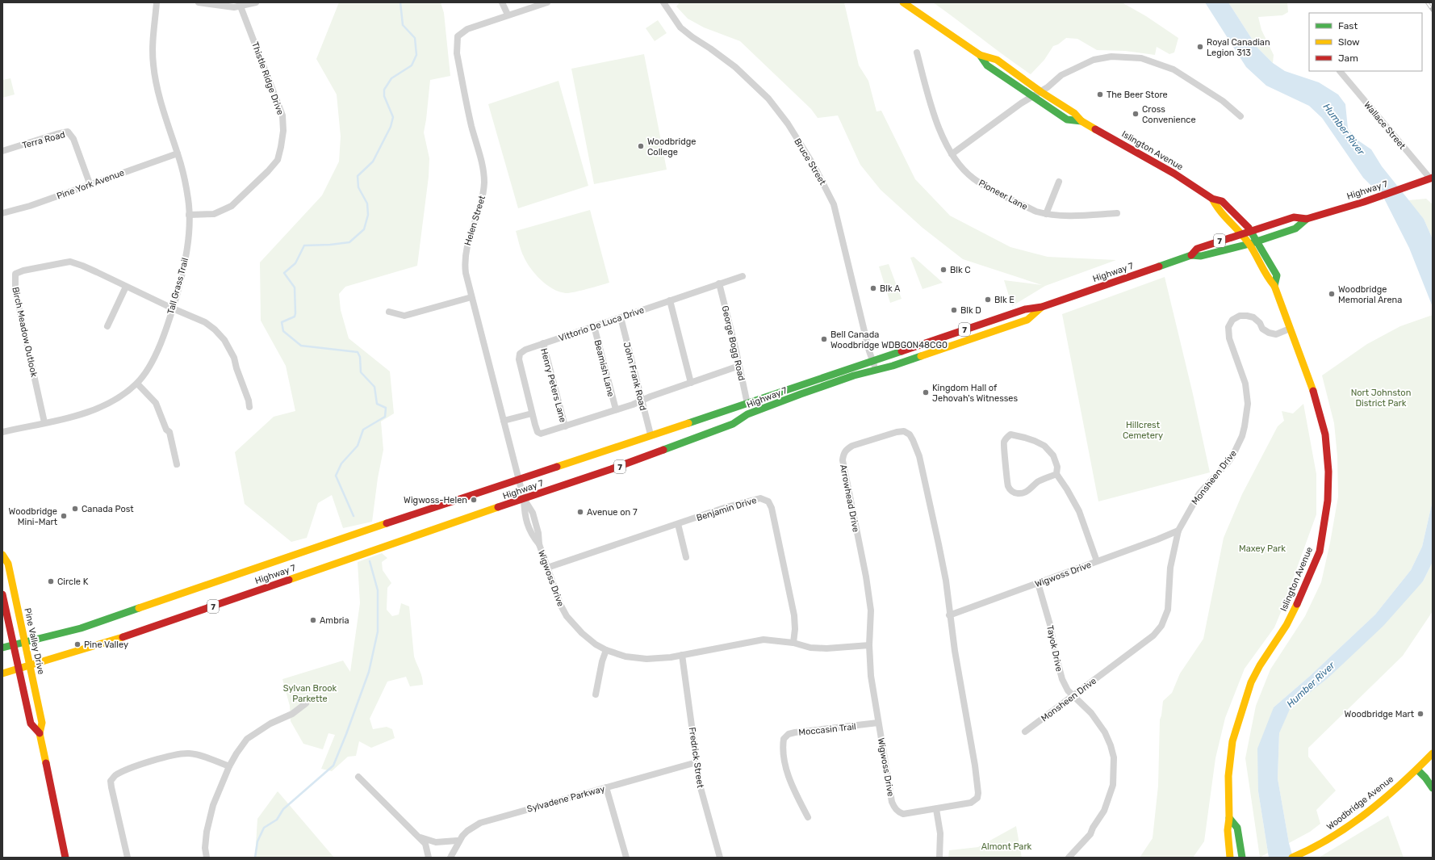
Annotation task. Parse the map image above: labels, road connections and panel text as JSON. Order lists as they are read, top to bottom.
{
  "streets": {
    "main road": [
      "Islington Avenue",
      "Highway 7",
      "7",
      "Pine Valley Drive",
      "Woodbridge Avenue"
    ],
    "street": [
      "Thistle Ridge Drive",
      "Wallace Street",
      "Terra Road",
      "Bruce Street",
      "Pine York Avenue",
      "Pioneer Lane",
      "Helen Street",
      "Tall Grass Trail",
      "Vittorio De Luca Drive",
      "Birch Meadow Outlook",
      "George Bogg Road",
      "Beamish Lane",
      "John Frank Road",
      "Henry Peters Lane",
      "Monsheen Drive",
      "Arrowhead Drive",
      "Benjamin Drive",
      "Wigwoss Drive",
      "Tayok Drive",
      "Moccasin Trail",
      "Fredrick Street",
      "Sylvadene Parkway"
    ]
  },
  "crossings": [
    ["Thistle Ridge Drive", "Tall Grass Trail"],
    ["Wallace Street", "Highway 7"],
    ["Terra Road", "Pine York Avenue"],
    ["Islington Avenue", "Highway 7"],
    ["Islington Avenue", "Monsheen Drive"],
    ["Bruce Street", "Highway 7"],
    ["Pine York Avenue", "Tall Grass Trail"],
    ["Highway 7", "Helen Street"],
    ["Highway 7", "George Bogg Road"],
    ["Highway 7", "John Frank Road"],
    ["Highway 7", "Wigwoss Drive"],
    ["Highway 7", "Pine Valley Drive"],
    ["Helen Street", "Wigwoss Drive"],
    ["Tall Grass Trail", "Birch Meadow Outlook"],
    ["Vittorio De Luca Drive", "George Bogg Road"],
    ["Vittorio De Luca Drive", "Beamish Lane"],
    ["Vittorio De Luca Drive", "John Frank Road"],
    ["Vittorio De Luca Drive", "Henry Peters Lane"],
    ["Monsheen Drive", "Wigwoss Drive"],
    ["Monsheen Drive", "Tayok Drive"],
    ["Arrowhead Drive", "Wigwoss Drive"],
    ["Benjamin Drive", "Wigwoss Drive"],
    ["Wigwoss Drive", "Tayok Drive"],
    ["Wigwoss Drive", "Moccasin Trail"],
    ["Wigwoss Drive", "Fredrick Street"],
    ["Fredrick Street", "Sylvadene Parkway"]
  ],
  "water": ["Humber River"],
  "parks": [
    "Nort Johnston District Park",
    "Hillcrest Cemetery",
    "Maxey Park",
    "Sylvan Brook Parkette",
    "Almont Park"
  ],
  "places": [
    "Royal Canadian Legion 313",
    "The Beer Store",
    "Cross Convenience",
    "Woodbridge College",
    "Blk C",
    "Blk A",
    "Woodbridge Memorial Arena",
    "Blk E",
    "Blk D",
    "Bell Canada Woodbridge WDBGON48CG0",
    "Kingdom Hall of Jehovah's Witnesses",
    "Wigwoss-Helen",
    "Canada Post",
    "Avenue on 7",
    "Woodbridge Mini-Mart",
    "Circle K",
    "Ambria",
    "Pine Valley",
    "Woodbridge Mart"
  ],
  "legend": ["Fast", "Slow", "Jam"]
}
